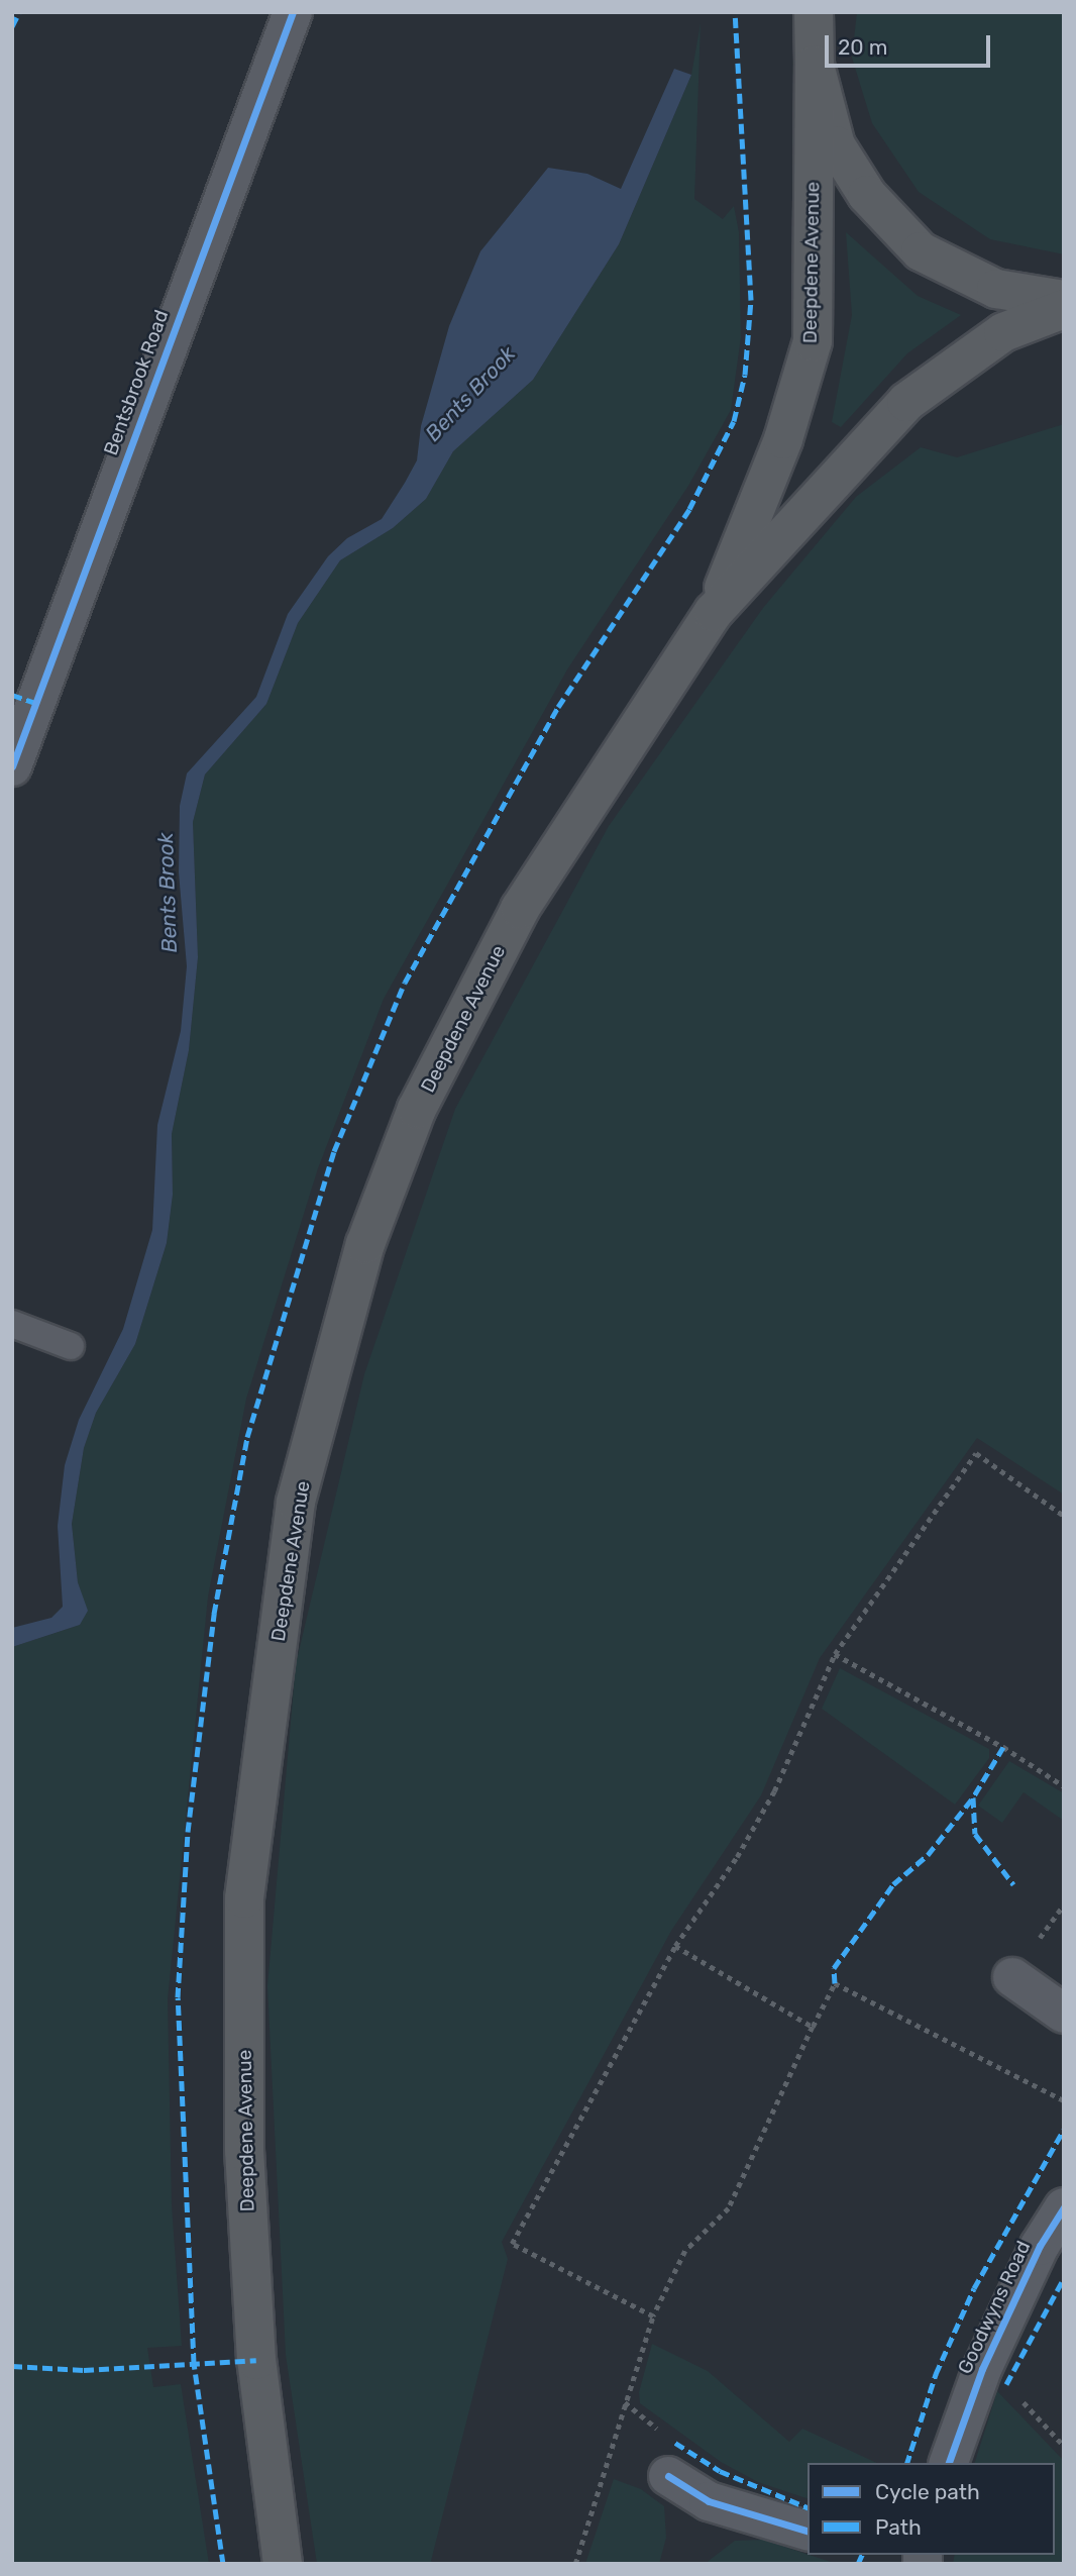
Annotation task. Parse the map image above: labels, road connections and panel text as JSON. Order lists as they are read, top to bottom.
{
  "streets": {
    "highway": ["Deepdene Avenue"],
    "street": ["Bentsbrook Road", "Goodwyns Road"]
  },
  "water": ["Bents Brook"],
  "legend": ["Cycle path", "Path"],
  "scale_bar": "20 m"
}
